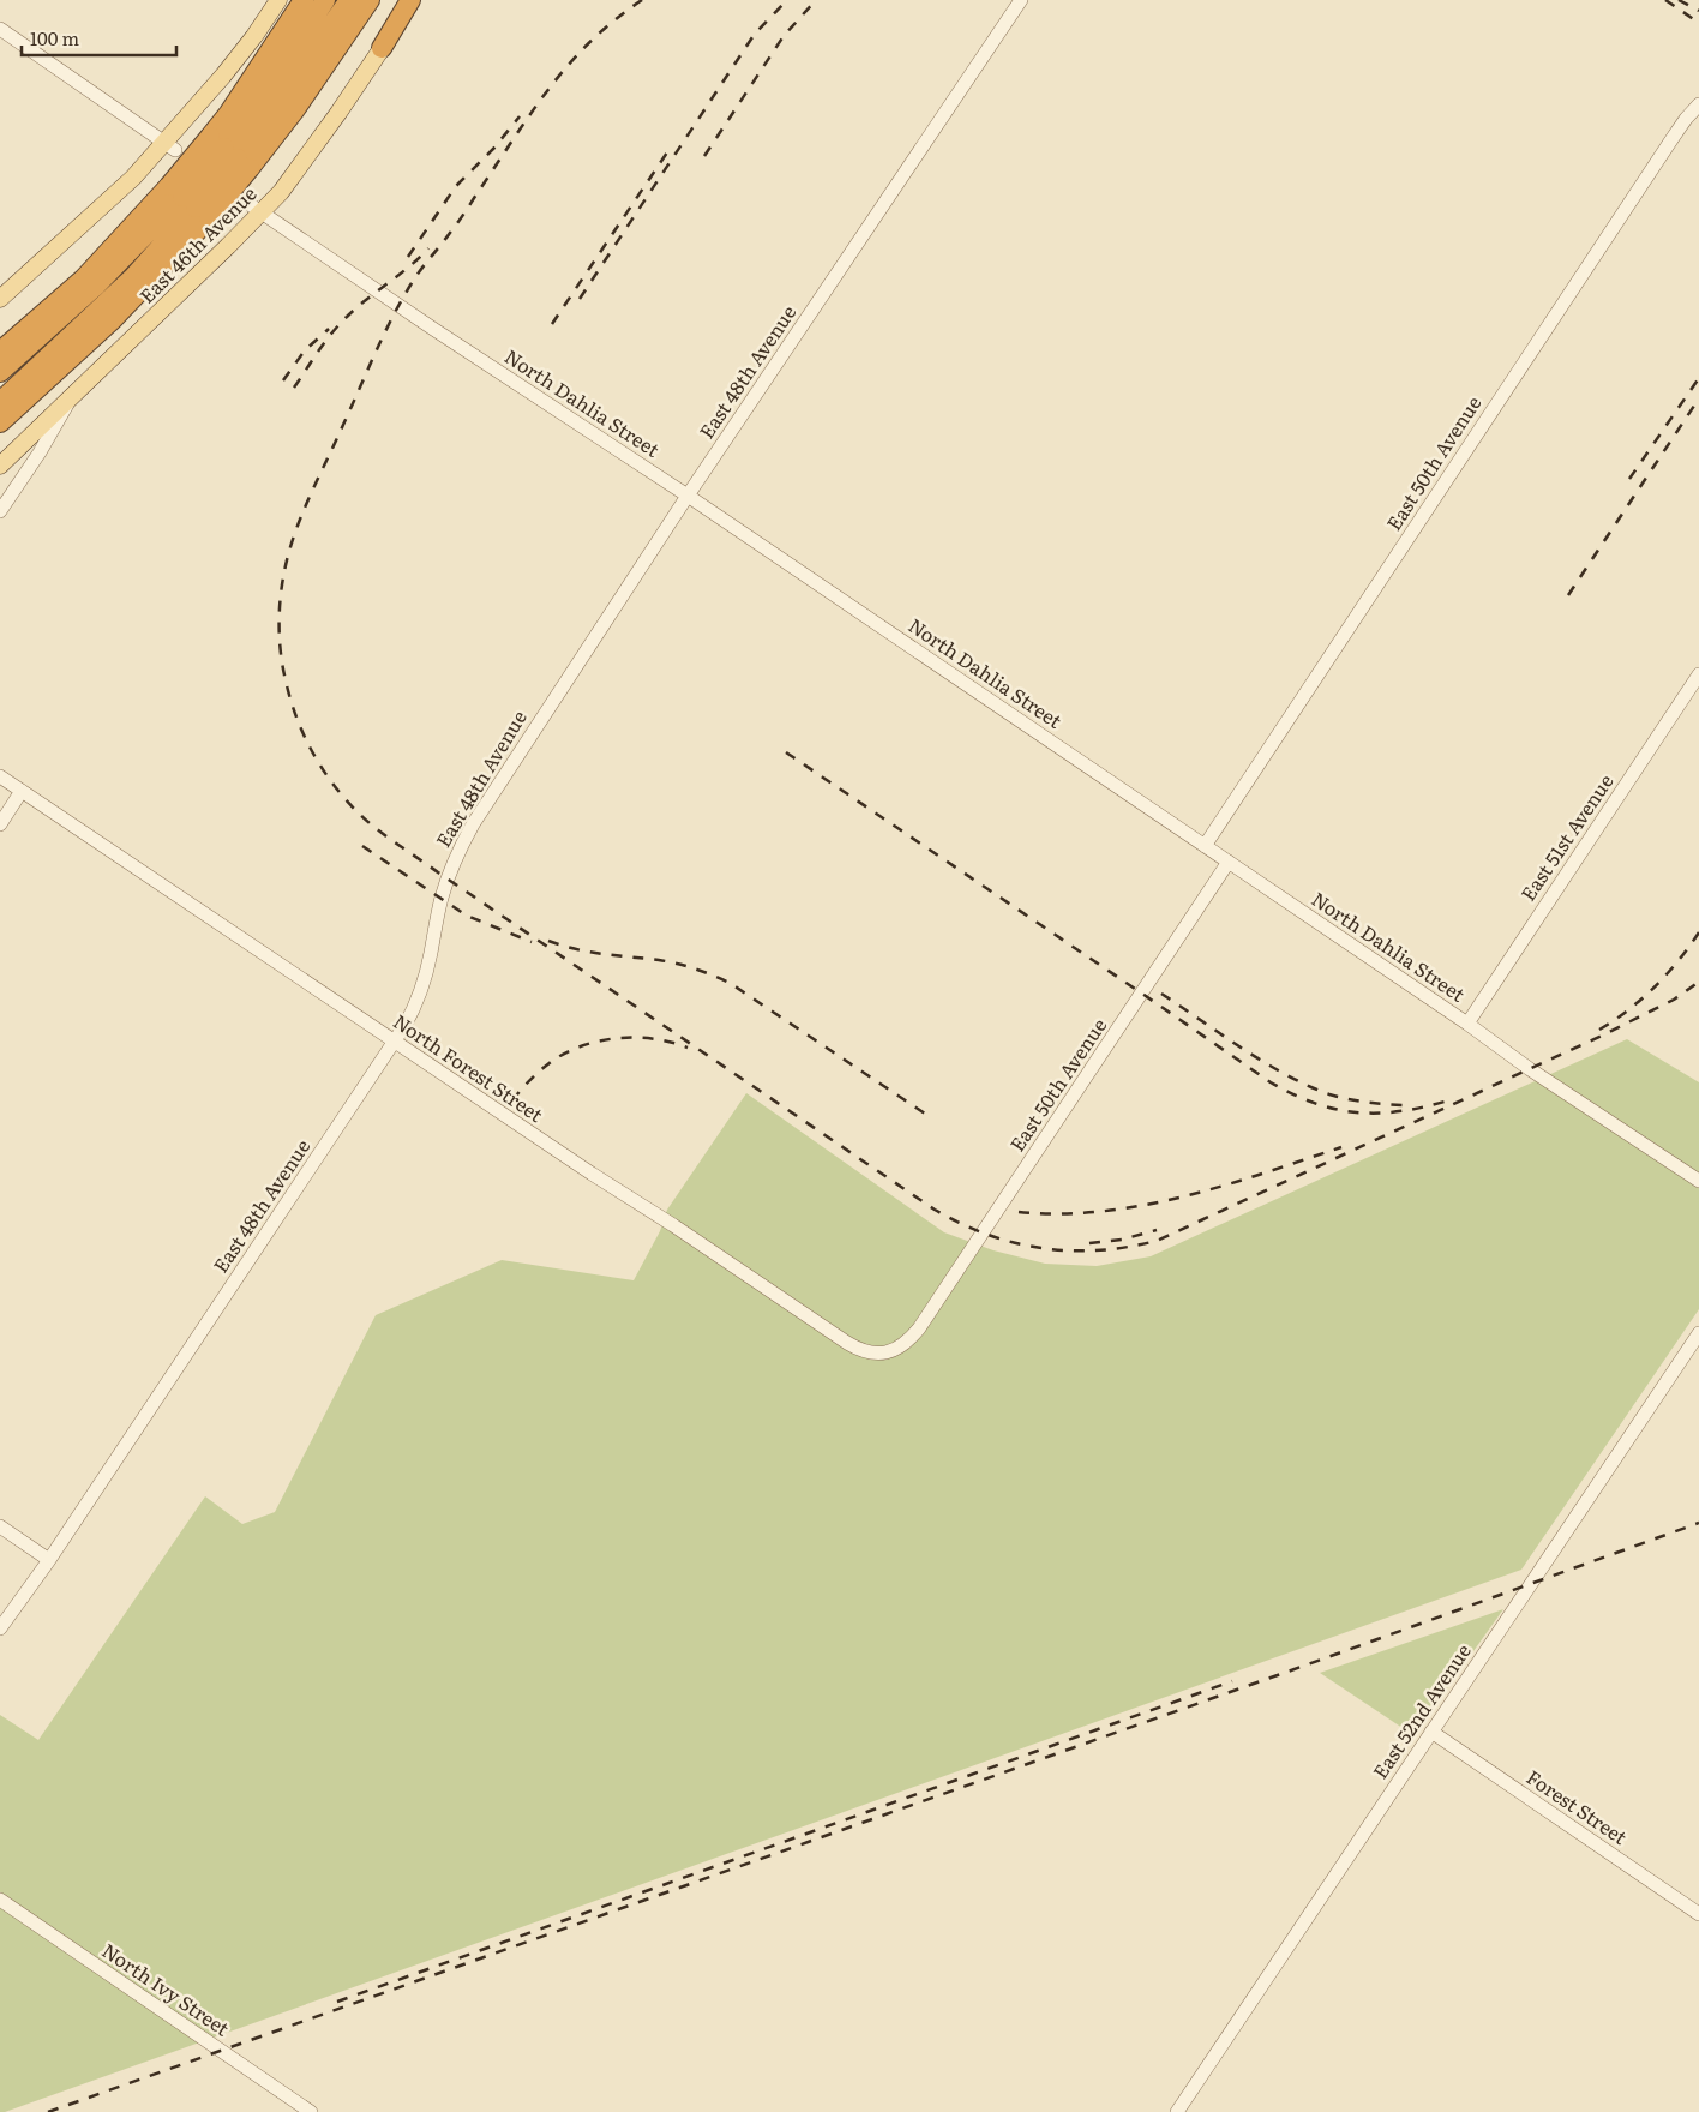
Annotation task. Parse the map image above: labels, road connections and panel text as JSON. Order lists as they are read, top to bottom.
{
  "streets": {
    "main road": ["East 46th Avenue"],
    "street": [
      "East 48th Avenue",
      "North Dahlia Street",
      "East 50th Avenue",
      "East 51st Avenue",
      "North Forest Street",
      "East 52nd Avenue",
      "Forest Street",
      "North Ivy Street"
    ]
  },
  "crossings": [
    ["East 46th Avenue", "North Dahlia Street"],
    ["East 48th Avenue", "North Dahlia Street"],
    ["East 48th Avenue", "North Forest Street"],
    ["North Dahlia Street", "East 50th Avenue"],
    ["North Dahlia Street", "East 51st Avenue"],
    ["East 50th Avenue", "North Forest Street"],
    ["East 52nd Avenue", "Forest Street"]
  ],
  "scale_bar": "100 m"
}
